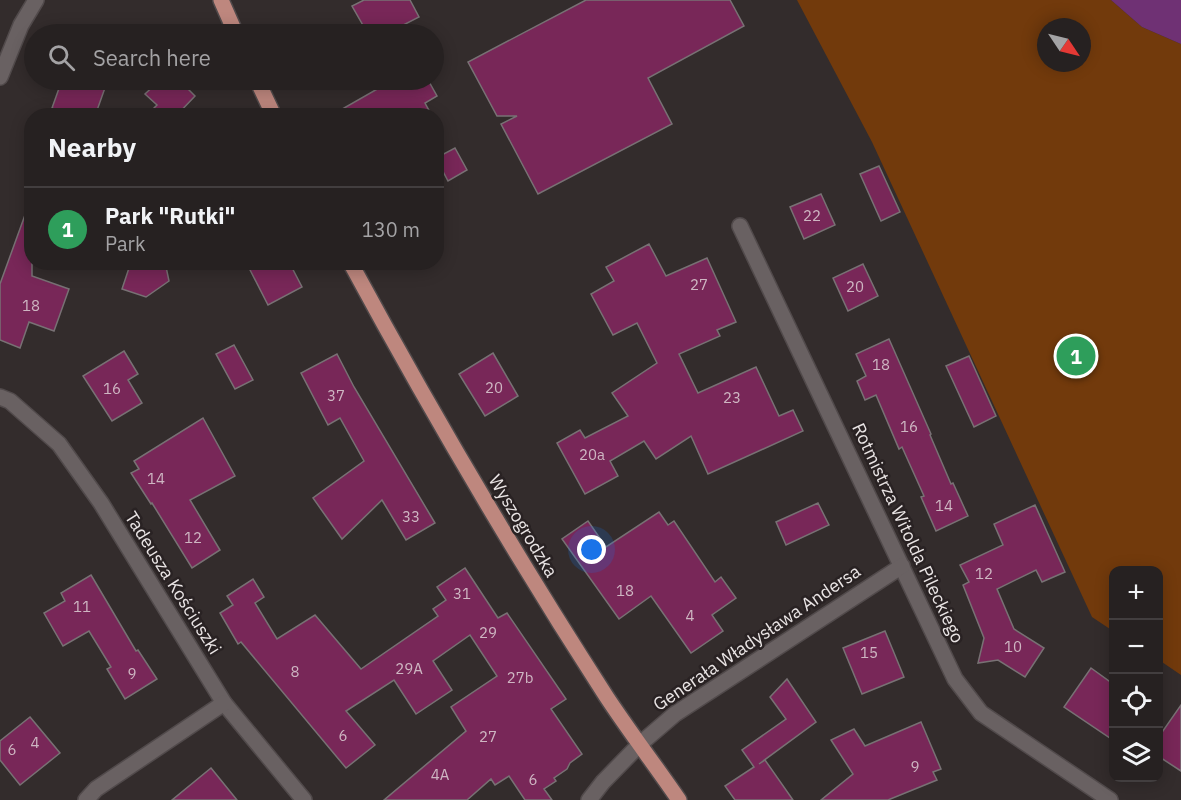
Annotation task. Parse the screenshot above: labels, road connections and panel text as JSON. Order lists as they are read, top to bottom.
{
  "streets": {
    "main road": ["Wyszogrodzka"],
    "street": ["Rotmistrza Witolda Pileckiego", "Tadeusza Kościuszki", "Generała Władysława Andersa"]
  },
  "crossings": [
    ["Wyszogrodzka", "Generała Władysława Andersa"],
    ["Rotmistrza Witolda Pileckiego", "Generała Władysława Andersa"]
  ],
  "house_numbers": [
    "22",
    "27",
    "20",
    "18",
    "18",
    "20",
    "16",
    "37",
    "23",
    "16",
    "20a",
    "14",
    "14",
    "33",
    "12",
    "12",
    "18",
    "31",
    "11",
    "4",
    "29",
    "10",
    "15",
    "29A",
    "8",
    "9",
    "27b",
    "6",
    "27",
    "4",
    "6",
    "9",
    "4A",
    "6"
  ],
  "north": "bottom right",
  "page": {
    "search": "Search here",
    "heading": "Nearby",
    "list": [
      {
        "mark": "1",
        "name": "Park \"Rutki\"",
        "note": "Park",
        "value": "130 m"
      }
    ],
    "pins": "1",
    "map_buttons": ["+", "−"]
  }
}
